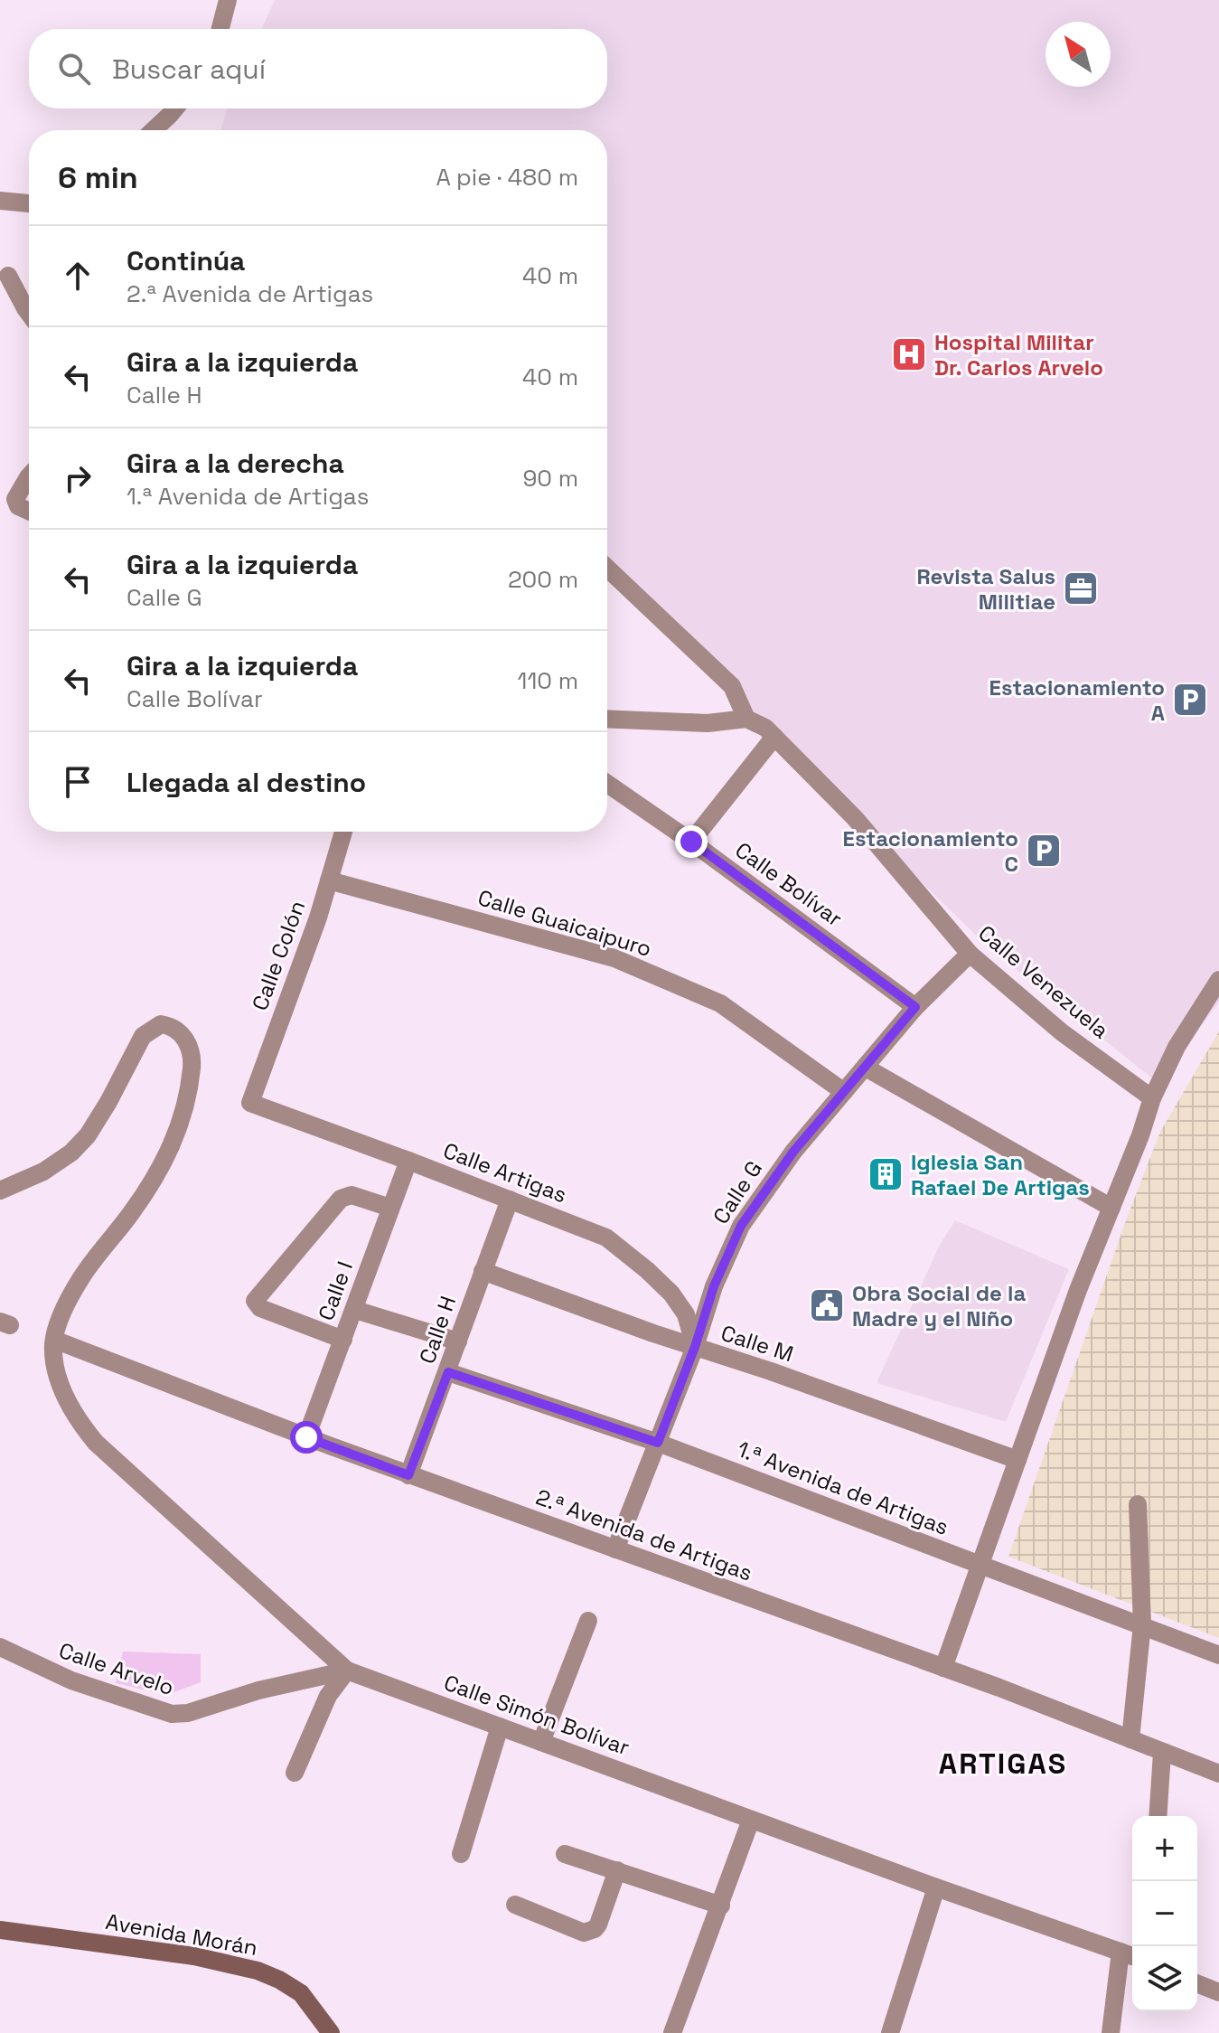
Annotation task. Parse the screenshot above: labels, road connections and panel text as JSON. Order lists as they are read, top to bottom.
{
  "streets": {
    "main road": ["Avenida Morán"],
    "street": [
      "Calle Bolívar",
      "Calle Guaicaipuro",
      "Calle Colón",
      "Calle Venezuela",
      "Calle Artigas",
      "Calle G",
      "Calle I",
      "Calle H",
      "Calle M",
      "1.ª Avenida de Artigas",
      "2.ª Avenida de Artigas",
      "Calle Arvelo",
      "Calle Simón Bolívar"
    ]
  },
  "crossings": [
    ["Calle Bolívar", "Calle G"],
    ["Calle Guaicaipuro", "Calle Colón"],
    ["Calle Guaicaipuro", "Calle G"],
    ["Calle Colón", "Calle Artigas"],
    ["Calle Venezuela", "Calle G"],
    ["Calle Artigas", "Calle G"],
    ["Calle Artigas", "Calle I"],
    ["Calle Artigas", "Calle H"],
    ["Calle Artigas", "Calle M"],
    ["Calle G", "Calle M"],
    ["Calle G", "1.ª Avenida de Artigas"],
    ["Calle G", "2.ª Avenida de Artigas"],
    ["Calle I", "2.ª Avenida de Artigas"],
    ["Calle H", "Calle M"],
    ["Calle H", "1.ª Avenida de Artigas"],
    ["Calle H", "2.ª Avenida de Artigas"],
    ["2.ª Avenida de Artigas", "Calle Simón Bolívar"],
    ["Calle Arvelo", "Calle Simón Bolívar"]
  ],
  "districts": ["ARTIGAS"],
  "places": {
    "hospital": ["Hospital Militar Dr. Carlos Arvelo"],
    "office": ["Revista Salus Militiae"],
    "parking": ["Estacionamiento A", "Estacionamiento C"],
    "building": ["Iglesia San Rafael De Artigas"],
    "public building": ["Obra Social de la Madre y el Niño"]
  },
  "north": "top left",
  "page": {
    "search": "Buscar aquí",
    "heading": ["6 min", "A pie · 480 m"],
    "list": [
      ["Continúa", "2.ª Avenida de Artigas", "40 m"],
      ["Gira a la izquierda", "Calle H", "40 m"],
      ["Gira a la derecha", "1.ª Avenida de Artigas", "90 m"],
      ["Gira a la izquierda", "Calle G", "200 m"],
      ["Gira a la izquierda", "Calle Bolívar", "110 m"],
      "Llegada al destino"
    ],
    "map_buttons": ["+", "−"]
  }
}
